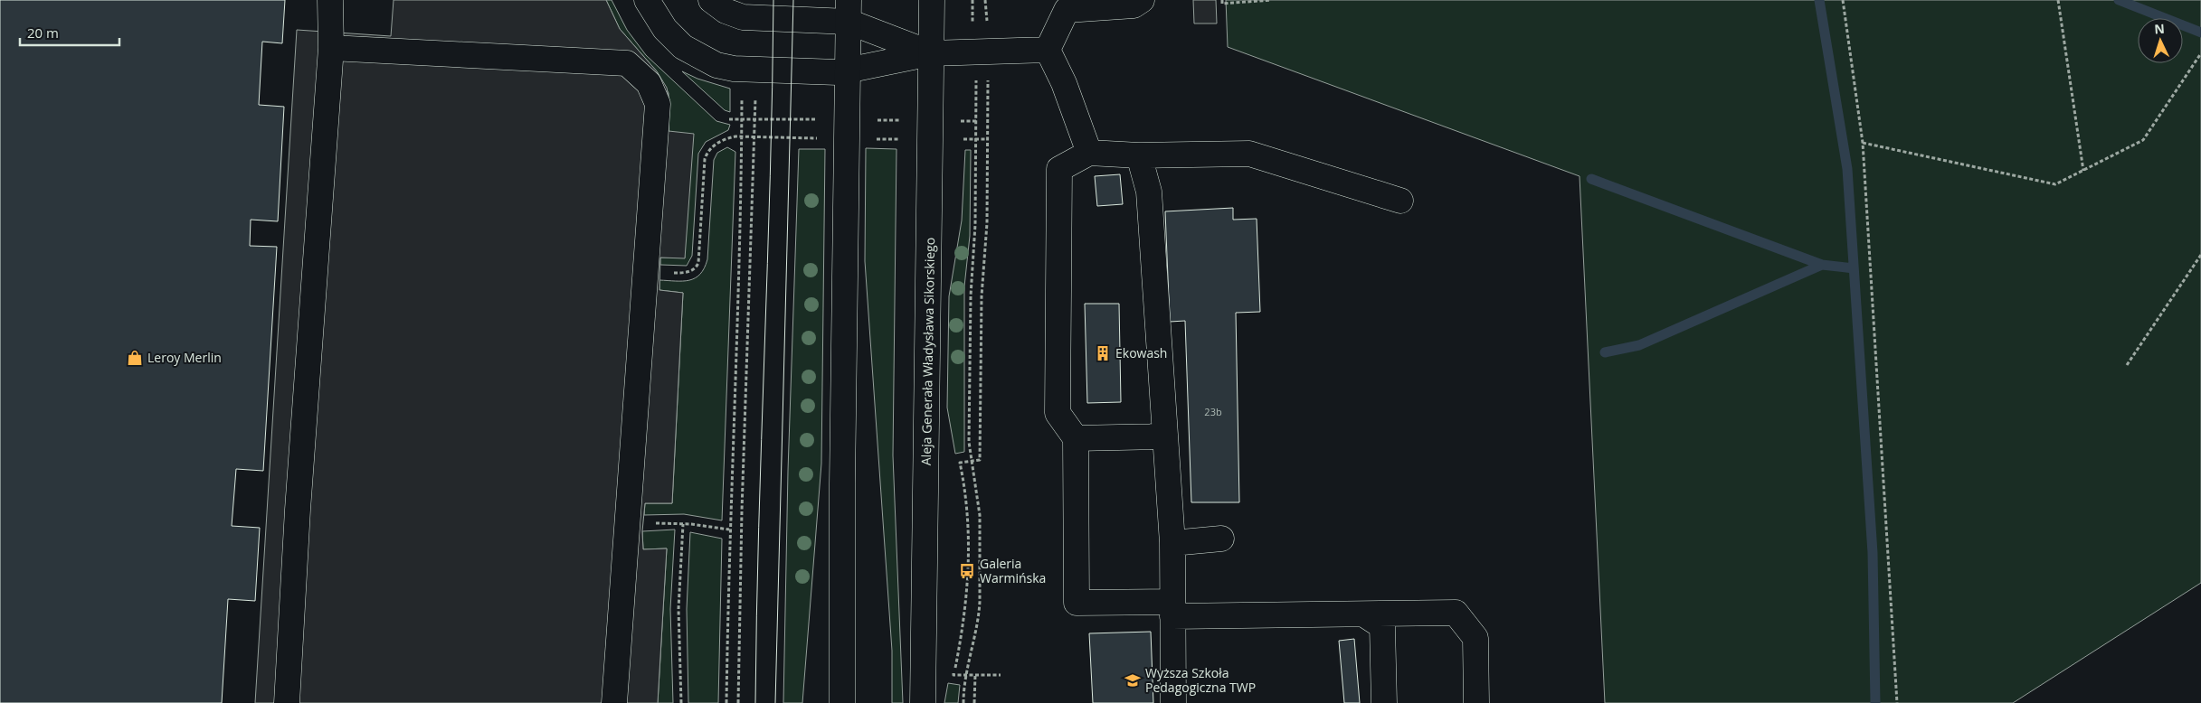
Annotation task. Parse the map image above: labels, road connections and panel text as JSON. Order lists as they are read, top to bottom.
{
  "streets": {
    "main road": ["Aleja Generała Władysława Sikorskiego"]
  },
  "places": {
    "building": ["Ekowash"],
    "shop": ["Leroy Merlin"],
    "bus stop": ["Galeria Warmińska"],
    "school or university": ["Wyższa Szkoła Pedagogiczna TWP"]
  },
  "house_numbers": ["23b"],
  "scale_bar": "20 m",
  "north": "top"
}
